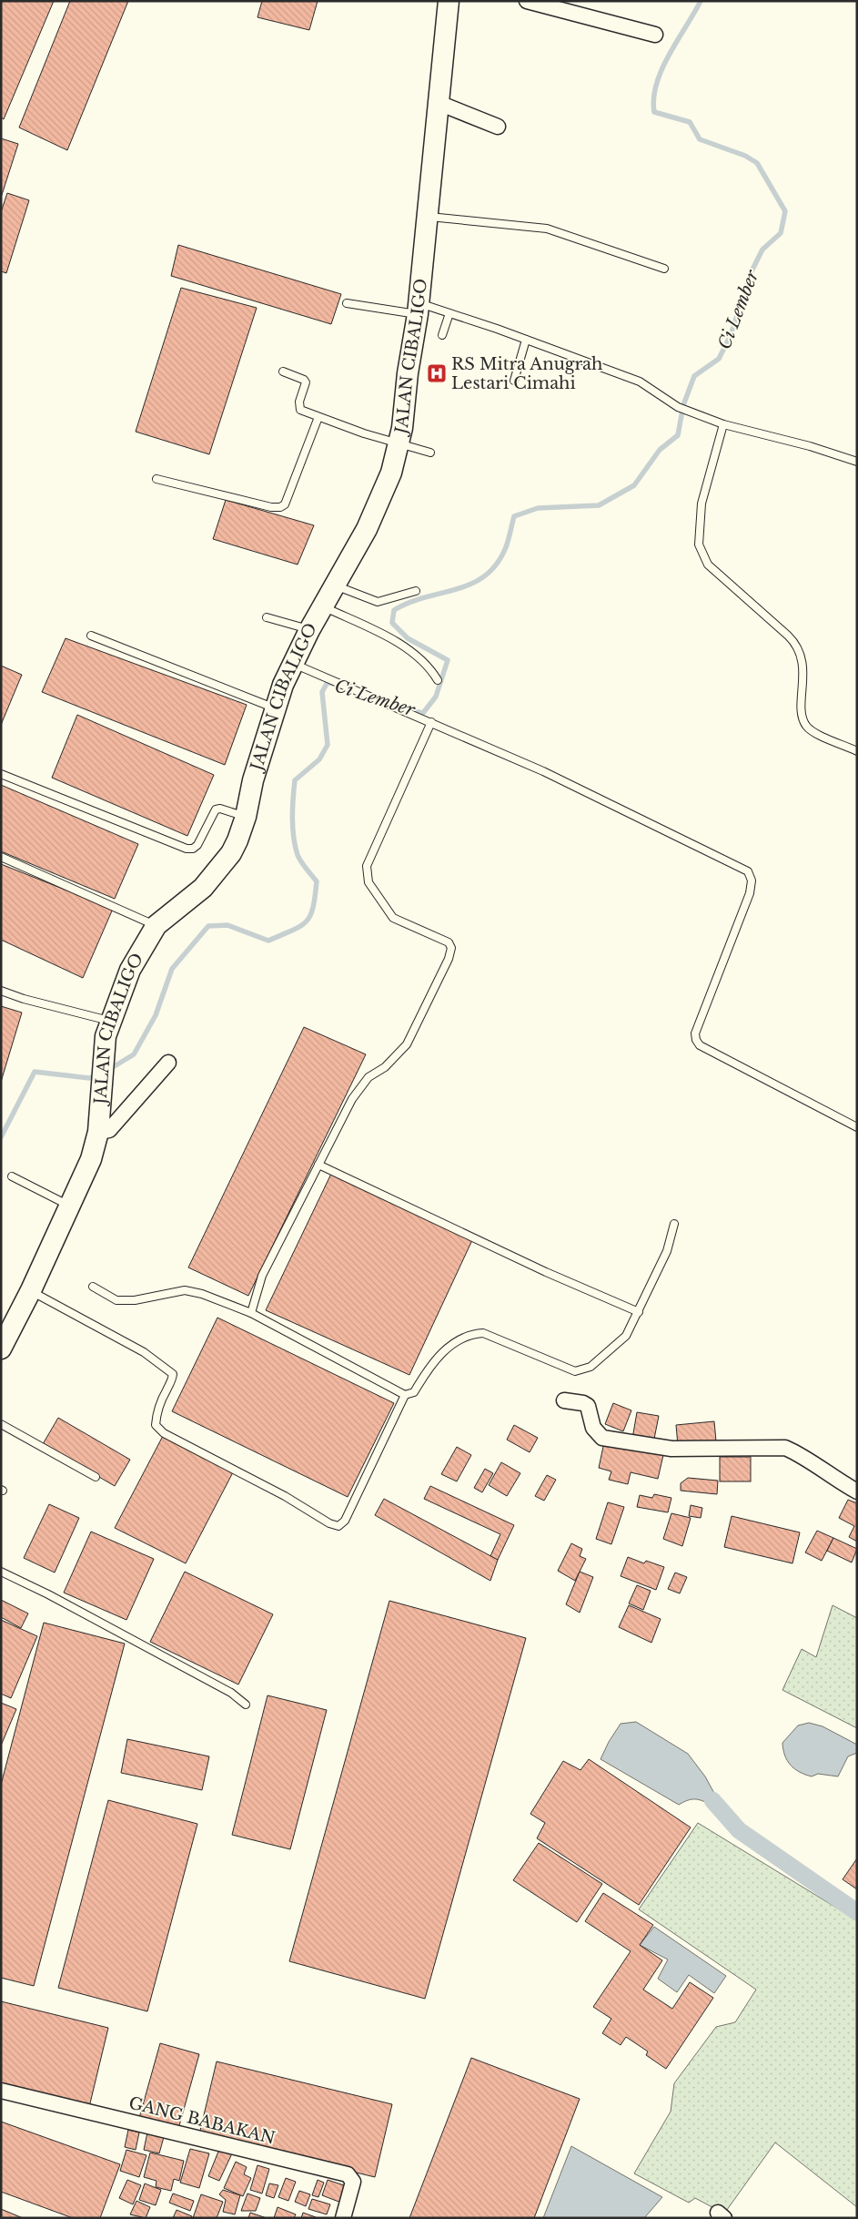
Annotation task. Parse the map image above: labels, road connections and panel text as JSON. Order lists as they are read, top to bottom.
{
  "streets": {
    "main road": ["JALAN CIBALIGO"],
    "street": ["GANG BABAKAN"]
  },
  "water": ["Ci Lember"],
  "places": {
    "hospital": ["RS Mitra Anugrah Lestari Cimahi"]
  }
}
